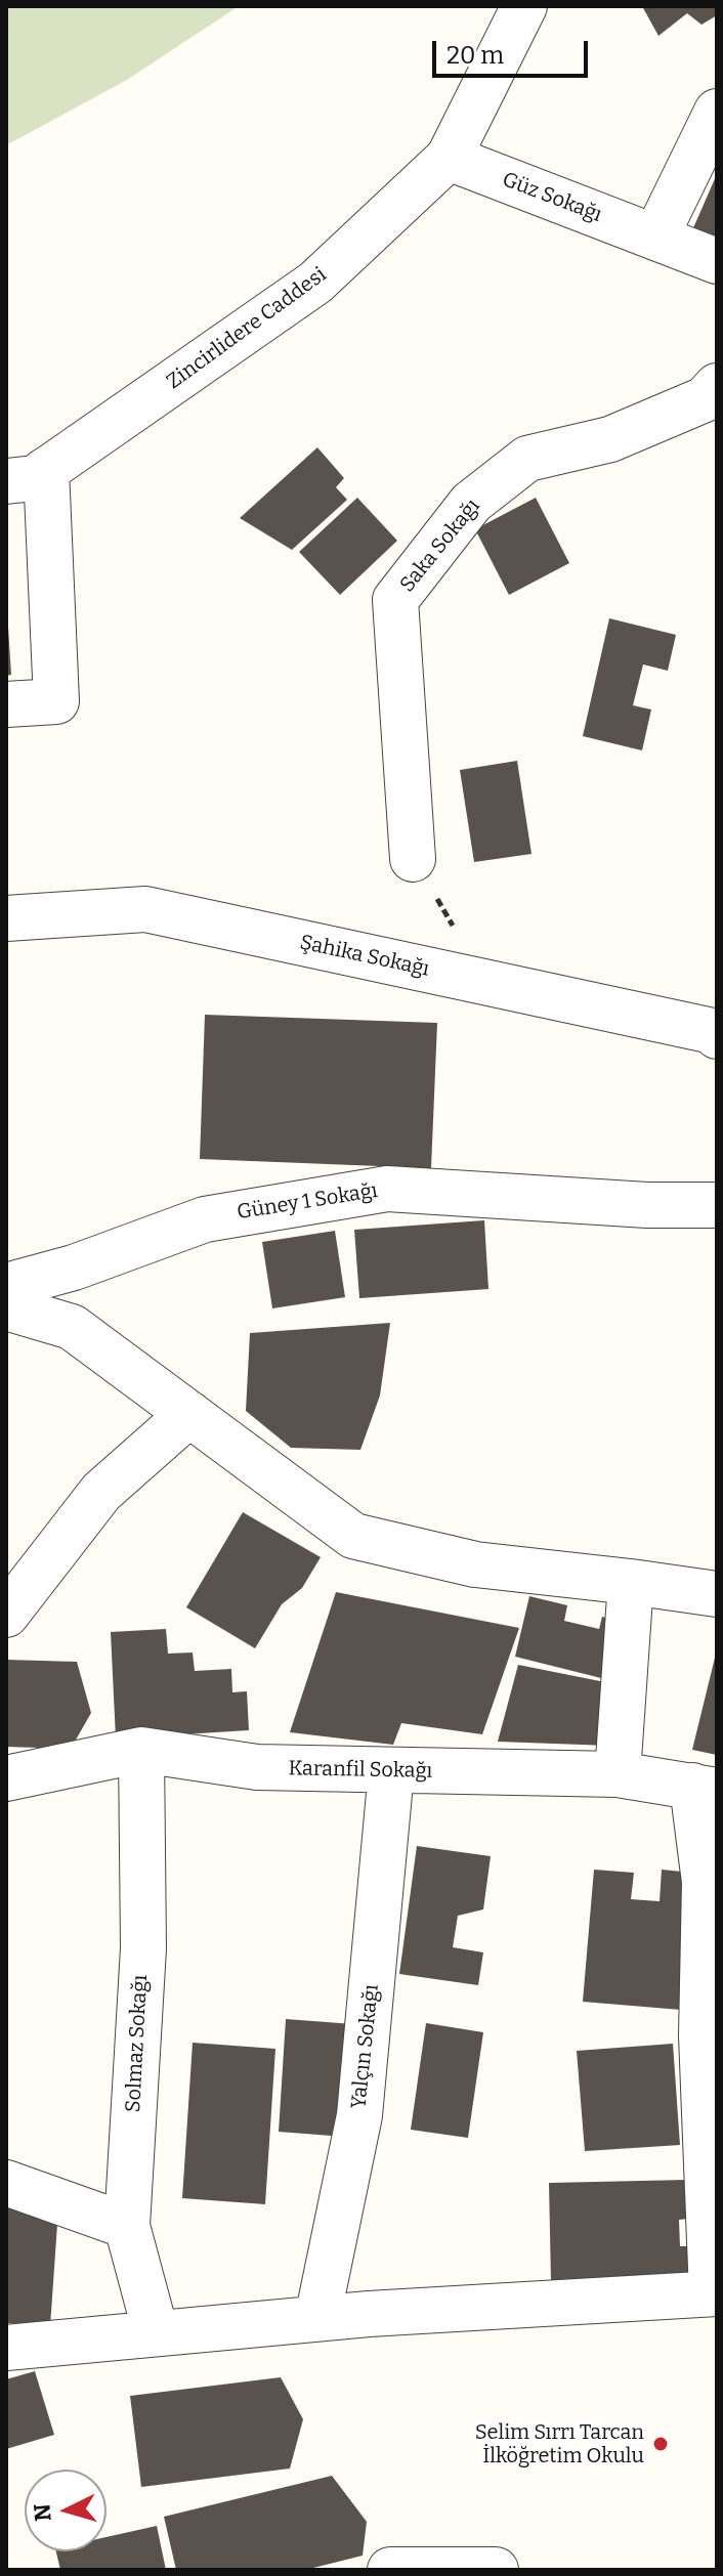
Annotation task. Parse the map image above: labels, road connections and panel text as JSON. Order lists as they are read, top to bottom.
{
  "streets": {
    "street": [
      "Güz Sokağı",
      "Zincirlidere Caddesi",
      "Saka Sokağı",
      "Şahika Sokağı",
      "Güney 1 Sokağı",
      "Karanfil Sokağı",
      "Solmaz Sokağı",
      "Yalçın Sokağı"
    ]
  },
  "crossings": [
    ["Güz Sokağı", "Zincirlidere Caddesi"],
    ["Karanfil Sokağı", "Solmaz Sokağı"],
    ["Karanfil Sokağı", "Yalçın Sokağı"]
  ],
  "places": ["Selim Sırrı Tarcan İlköğretim Okulu"],
  "scale_bar": "20 m",
  "north": "left"
}
